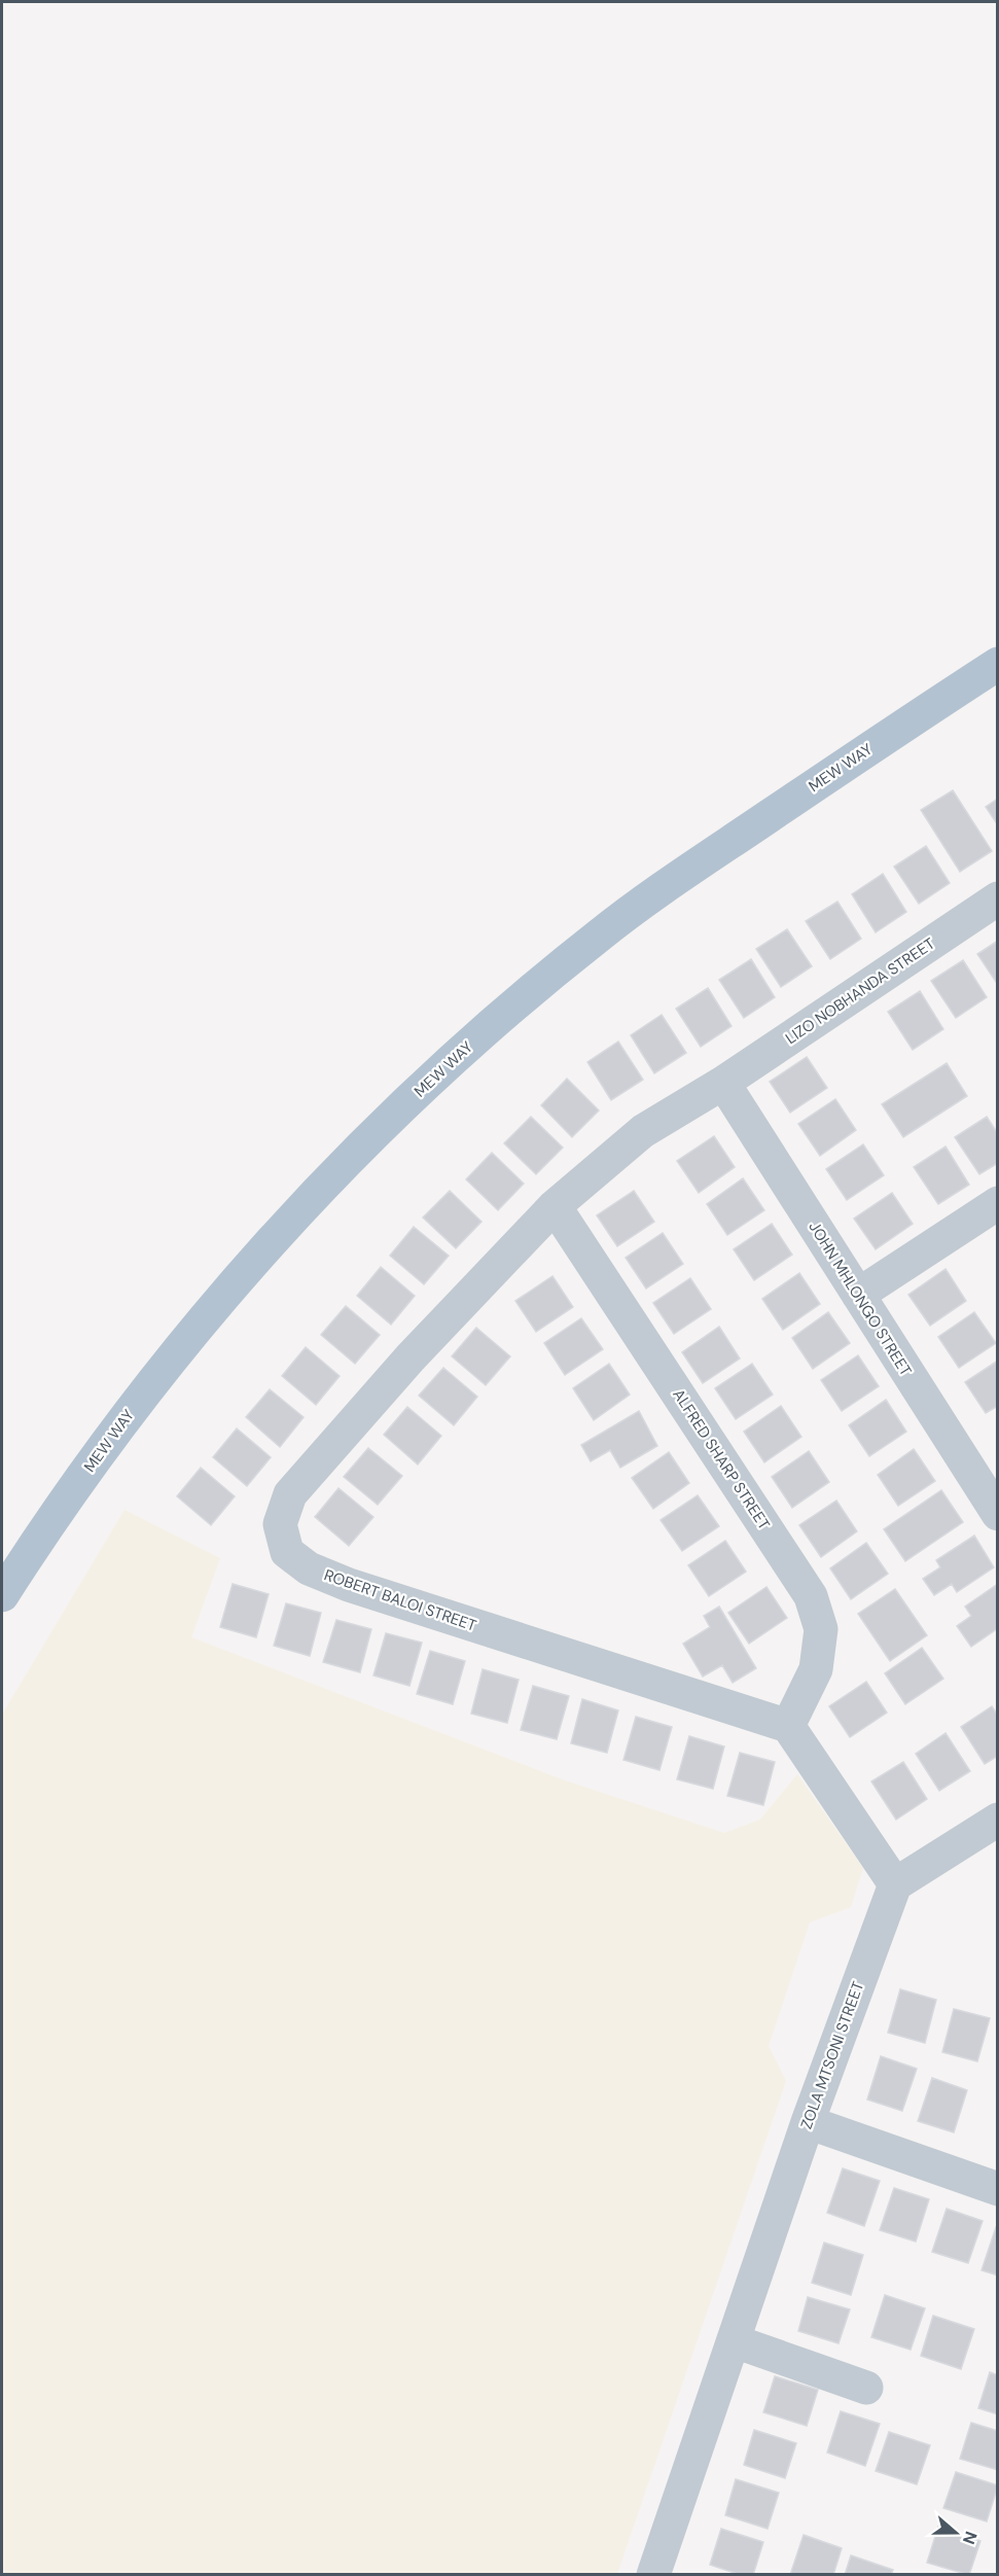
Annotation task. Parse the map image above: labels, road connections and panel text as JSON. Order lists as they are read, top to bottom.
{
  "streets": {
    "main road": ["MEW WAY"],
    "street": [
      "LIZO NOBHANDA STREET",
      "JOHN MHLONGO STREET",
      "ALFRED SHARP STREET",
      "ROBERT BALOI STREET",
      "ZOLA MTSONI STREET"
    ]
  },
  "crossings": [
    ["LIZO NOBHANDA STREET", "JOHN MHLONGO STREET"],
    ["LIZO NOBHANDA STREET", "ROBERT BALOI STREET"],
    ["JOHN MHLONGO STREET", "ROBERT BALOI STREET"],
    ["ALFRED SHARP STREET", "ROBERT BALOI STREET"]
  ],
  "north": "right"
}
